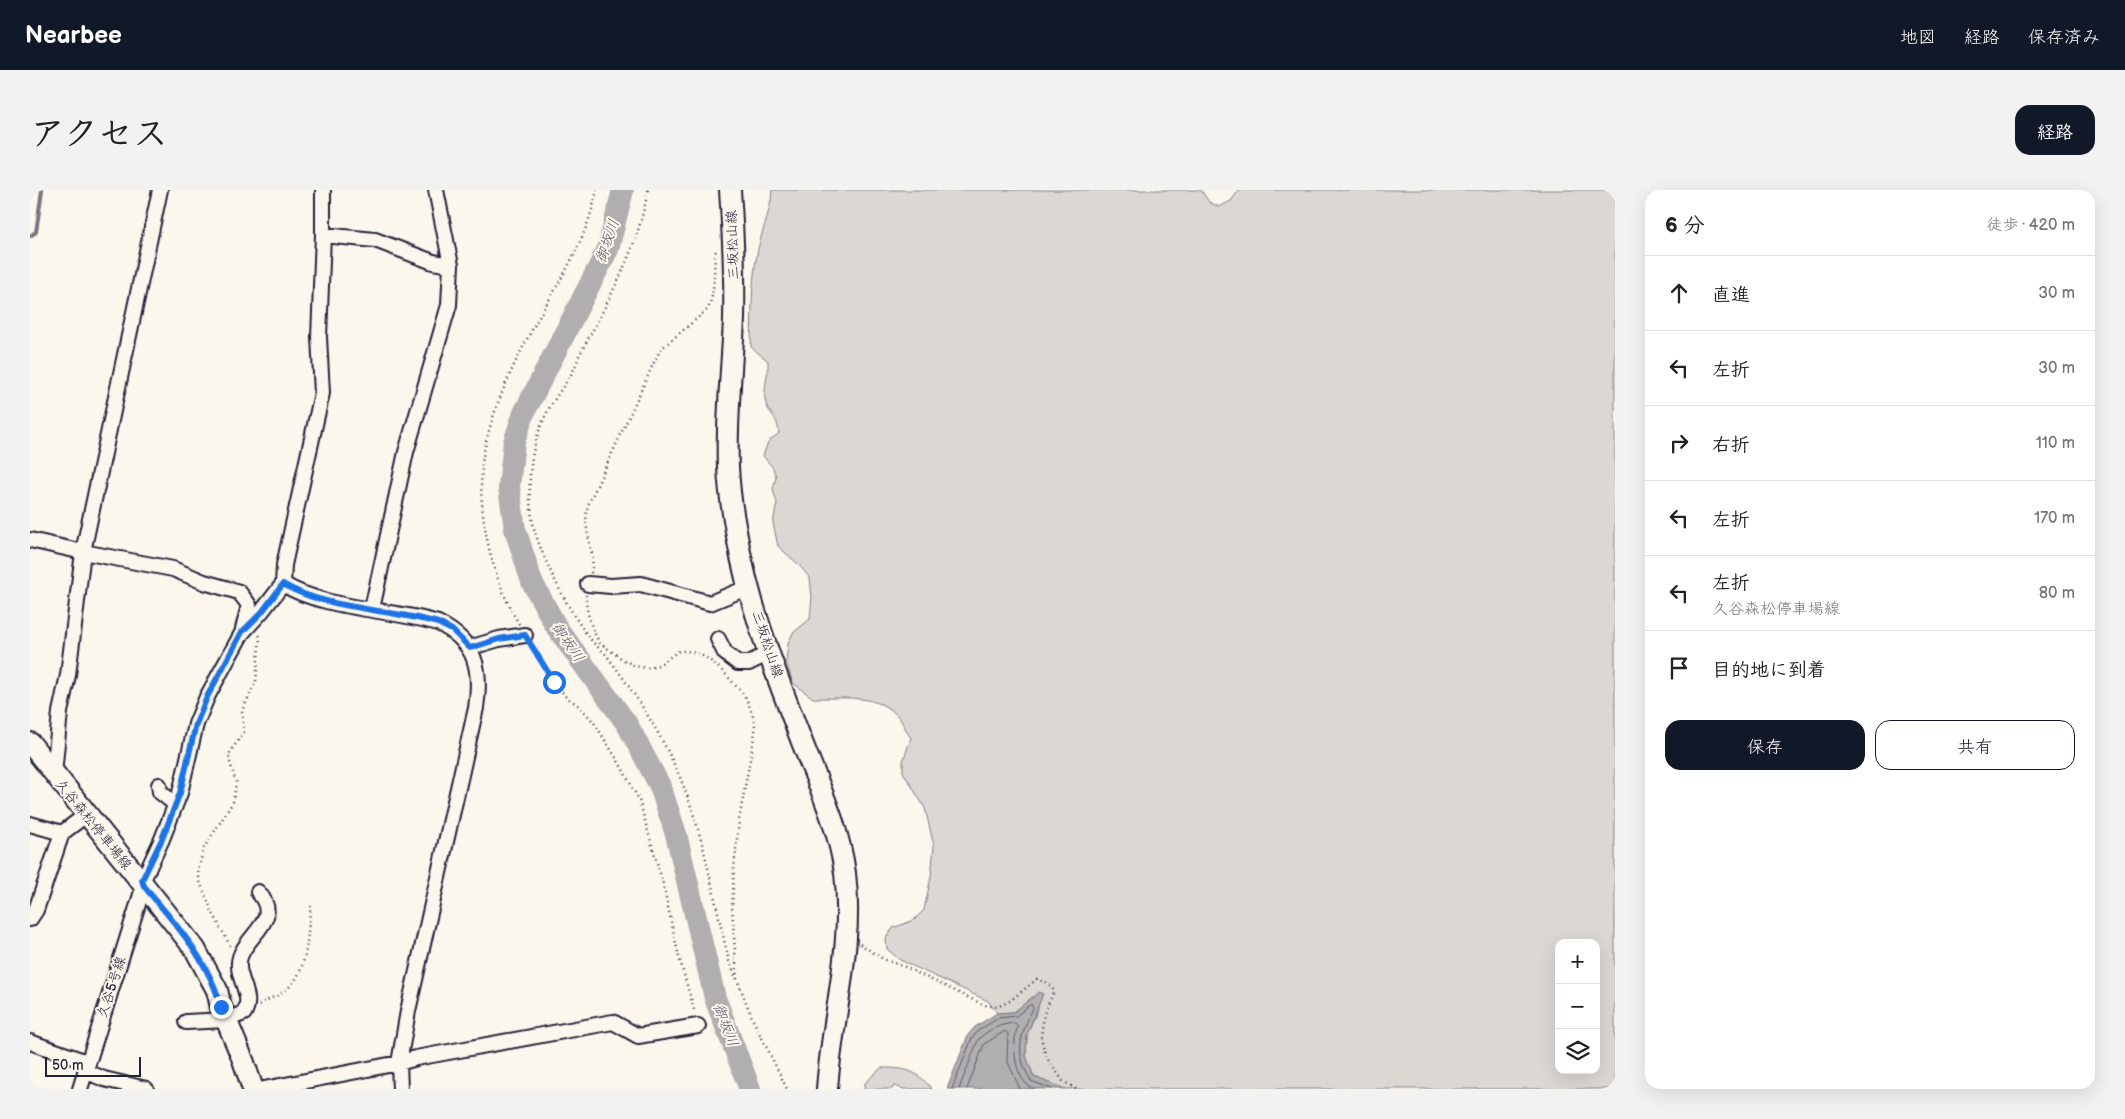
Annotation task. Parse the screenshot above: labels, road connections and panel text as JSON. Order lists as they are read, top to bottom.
{
  "streets": {
    "main road": ["三坂松山線", "久谷森松停車場線"],
    "street": ["久谷5号線"]
  },
  "crossings": [
    ["久谷森松停車場線", "久谷5号線"]
  ],
  "water": ["御坂川"],
  "scale_bar": "50 m",
  "page": {
    "header": "Nearbee",
    "nav": ["地図", "経路", "保存済み"],
    "title": "アクセス",
    "buttons": [
      "経路",
      ["保存", "共有"]
    ],
    "heading": ["6 分", "徒歩 · 420 m"],
    "list": [
      ["直進", "30 m"],
      ["左折", "30 m"],
      ["右折", "110 m"],
      ["左折", "170 m"],
      ["左折", "久谷森松停車場線", "80 m"],
      "目的地に到着"
    ],
    "map_buttons": ["+", "−"],
    "scale": "50 m"
  }
}
